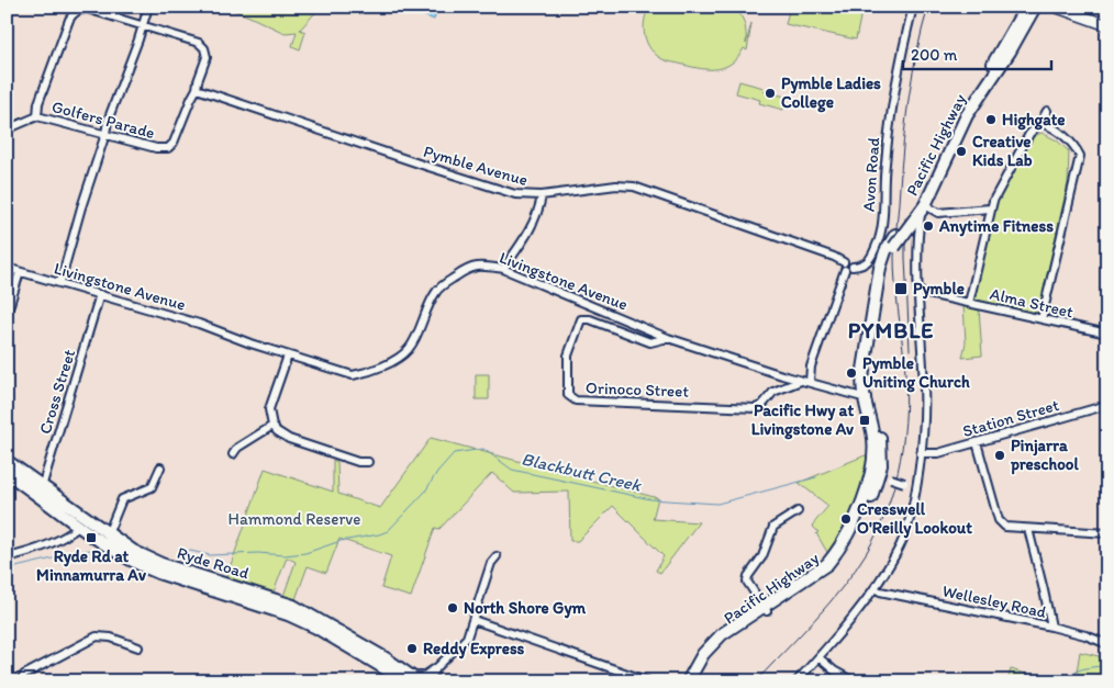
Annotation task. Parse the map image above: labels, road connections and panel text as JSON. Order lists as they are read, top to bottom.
{
  "streets": {
    "highway": ["Pacific Highway", "Ryde Road"],
    "street": [
      "Golfers Parade",
      "Pymble Avenue",
      "Avon Road",
      "Livingstone Avenue",
      "Alma Street",
      "Orinoco Street",
      "Cross Street",
      "Station Street",
      "Wellesley Road"
    ]
  },
  "crossings": [
    ["Golfers Parade", "Pymble Avenue"],
    ["Pacific Highway", "Livingstone Avenue"],
    ["Pymble Avenue", "Avon Road"],
    ["Livingstone Avenue", "Orinoco Street"],
    ["Livingstone Avenue", "Cross Street"],
    ["Cross Street", "Ryde Road"]
  ],
  "districts": ["PYMBLE"],
  "water": ["Blackbutt Creek"],
  "parks": ["Hammond Reserve"],
  "places": {
    "other": [
      "Pymble Ladies College",
      "Highgate",
      "Creative Kids Lab",
      "Anytime Fitness",
      "Pymble Uniting Church",
      "Pinjarra preschool",
      "Cresswell O'Reilly Lookout",
      "North Shore Gym",
      "Reddy Express"
    ],
    "transit": ["Pymble", "Pacific Hwy at Livingstone Av", "Ryde Rd at Minnamurra Av"]
  },
  "scale_bar": "200 m"
}
